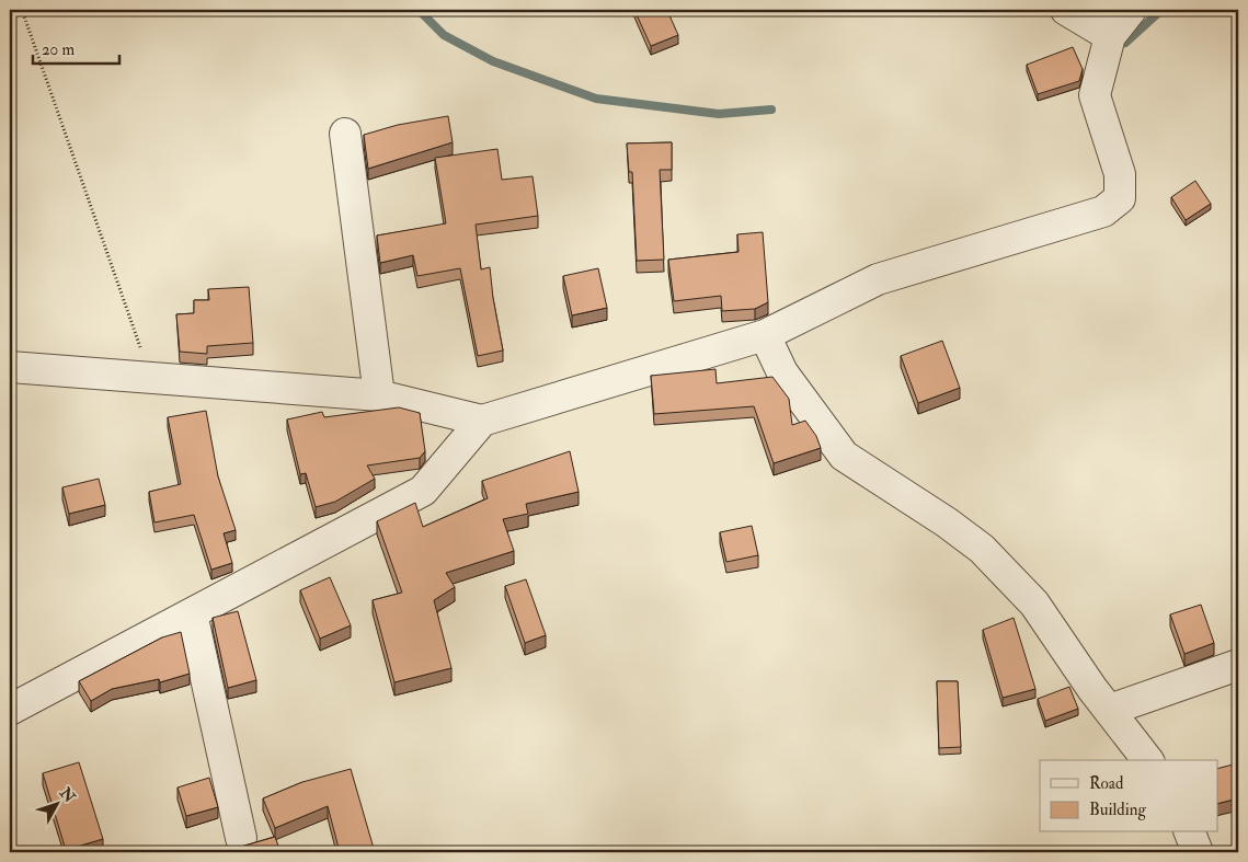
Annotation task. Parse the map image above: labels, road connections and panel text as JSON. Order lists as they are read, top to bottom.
{
  "legend": ["Road", "Building"],
  "scale_bar": "20 m",
  "north": "top right"
}
